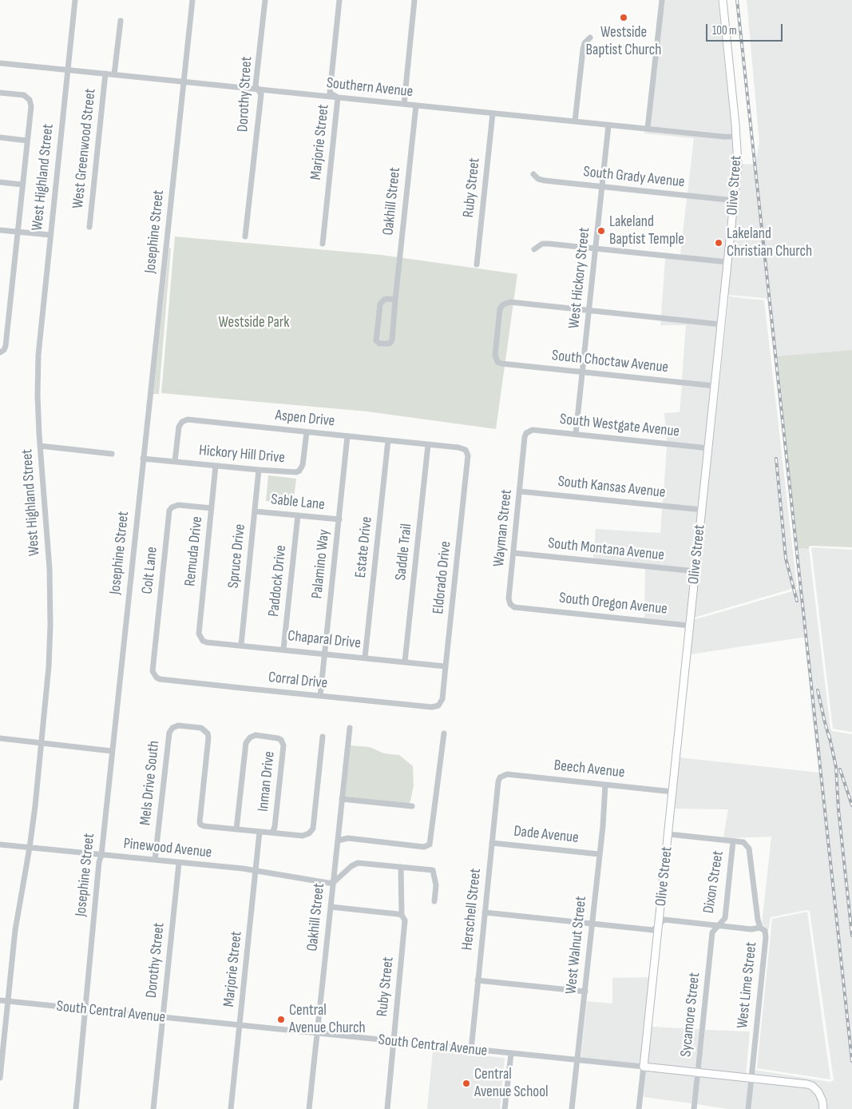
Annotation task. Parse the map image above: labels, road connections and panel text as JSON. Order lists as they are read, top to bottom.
{
  "streets": {
    "main road": ["Olive Street", "South Central Avenue"],
    "street": [
      "Southern Avenue",
      "Dorothy Street",
      "Marjorie Street",
      "West Greenwood Street",
      "West Highland Street",
      "South Grady Avenue",
      "Ruby Street",
      "Oakhill Street",
      "Josephine Street",
      "West Hickory Street",
      "South Choctaw Avenue",
      "Aspen Drive",
      "South Westgate Avenue",
      "Hickory Hill Drive",
      "South Kansas Avenue",
      "Sable Lane",
      "Wayman Street",
      "Estate Drive",
      "South Montana Avenue",
      "Remuda Drive",
      "Saddle Trail",
      "Spruce Drive",
      "Palamino Way",
      "Colt Lane",
      "Eldorado Drive",
      "Paddock Drive",
      "South Oregon Avenue",
      "Chaparal Drive",
      "Corral Drive",
      "Beech Avenue",
      "Inman Drive",
      "Mels Drive South",
      "Dade Avenue",
      "Pinewood Avenue",
      "Dixon Street",
      "Herschell Street",
      "West Walnut Street",
      "West Lime Street",
      "Sycamore Street"
    ]
  },
  "crossings": [
    ["Southern Avenue", "Dorothy Street"],
    ["Southern Avenue", "Marjorie Street"],
    ["Southern Avenue", "West Greenwood Street"],
    ["Southern Avenue", "West Highland Street"],
    ["Southern Avenue", "Olive Street"],
    ["Southern Avenue", "Ruby Street"],
    ["Southern Avenue", "Oakhill Street"],
    ["Southern Avenue", "Josephine Street"],
    ["Southern Avenue", "West Hickory Street"],
    ["Dorothy Street", "Pinewood Avenue"],
    ["Dorothy Street", "South Central Avenue"],
    ["Marjorie Street", "Pinewood Avenue"],
    ["Marjorie Street", "South Central Avenue"],
    ["West Highland Street", "Pinewood Avenue"],
    ["West Highland Street", "South Central Avenue"],
    ["South Grady Avenue", "Olive Street"],
    ["South Grady Avenue", "West Hickory Street"],
    ["Olive Street", "South Choctaw Avenue"],
    ["Olive Street", "South Westgate Avenue"],
    ["Olive Street", "South Kansas Avenue"],
    ["Olive Street", "South Montana Avenue"],
    ["Olive Street", "South Oregon Avenue"],
    ["Olive Street", "Beech Avenue"],
    ["Olive Street", "South Central Avenue"],
    ["Ruby Street", "South Central Avenue"],
    ["Oakhill Street", "Pinewood Avenue"],
    ["Oakhill Street", "South Central Avenue"],
    ["Josephine Street", "Hickory Hill Drive"],
    ["Josephine Street", "Pinewood Avenue"],
    ["Josephine Street", "South Central Avenue"],
    ["West Hickory Street", "South Choctaw Avenue"],
    ["West Hickory Street", "South Westgate Avenue"],
    ["Aspen Drive", "Hickory Hill Drive"],
    ["Aspen Drive", "Estate Drive"],
    ["Aspen Drive", "Saddle Trail"],
    ["Aspen Drive", "Palamino Way"],
    ["Aspen Drive", "Eldorado Drive"],
    ["South Westgate Avenue", "Wayman Street"],
    ["Hickory Hill Drive", "Remuda Drive"],
    ["Hickory Hill Drive", "Spruce Drive"],
    ["South Kansas Avenue", "Wayman Street"],
    ["Sable Lane", "Spruce Drive"],
    ["Sable Lane", "Palamino Way"],
    ["Sable Lane", "Paddock Drive"],
    ["Wayman Street", "South Montana Avenue"],
    ["Wayman Street", "South Oregon Avenue"],
    ["Estate Drive", "Chaparal Drive"],
    ["Remuda Drive", "Colt Lane"],
    ["Remuda Drive", "Chaparal Drive"],
    ["Saddle Trail", "Chaparal Drive"],
    ["Spruce Drive", "Chaparal Drive"],
    ["Palamino Way", "Chaparal Drive"],
    ["Palamino Way", "Corral Drive"],
    ["Colt Lane", "Corral Drive"],
    ["Eldorado Drive", "Chaparal Drive"],
    ["Eldorado Drive", "Corral Drive"],
    ["Paddock Drive", "Chaparal Drive"],
    ["Beech Avenue", "Herschell Street"],
    ["Beech Avenue", "West Walnut Street"],
    ["Inman Drive", "Mels Drive South"],
    ["Mels Drive South", "Pinewood Avenue"],
    ["Dade Avenue", "Herschell Street"],
    ["Dade Avenue", "West Walnut Street"],
    ["Dixon Street", "West Lime Street"],
    ["Dixon Street", "Sycamore Street"],
    ["Herschell Street", "South Central Avenue"],
    ["West Walnut Street", "South Central Avenue"],
    ["West Lime Street", "South Central Avenue"],
    ["South Central Avenue", "Sycamore Street"]
  ],
  "parks": ["Westside Park"],
  "places": [
    "Westside Baptist Church",
    "Lakeland Baptist Temple",
    "Lakeland Christian Church",
    "Central Avenue Church",
    "Central Avenue School"
  ],
  "scale_bar": "100 m"
}
